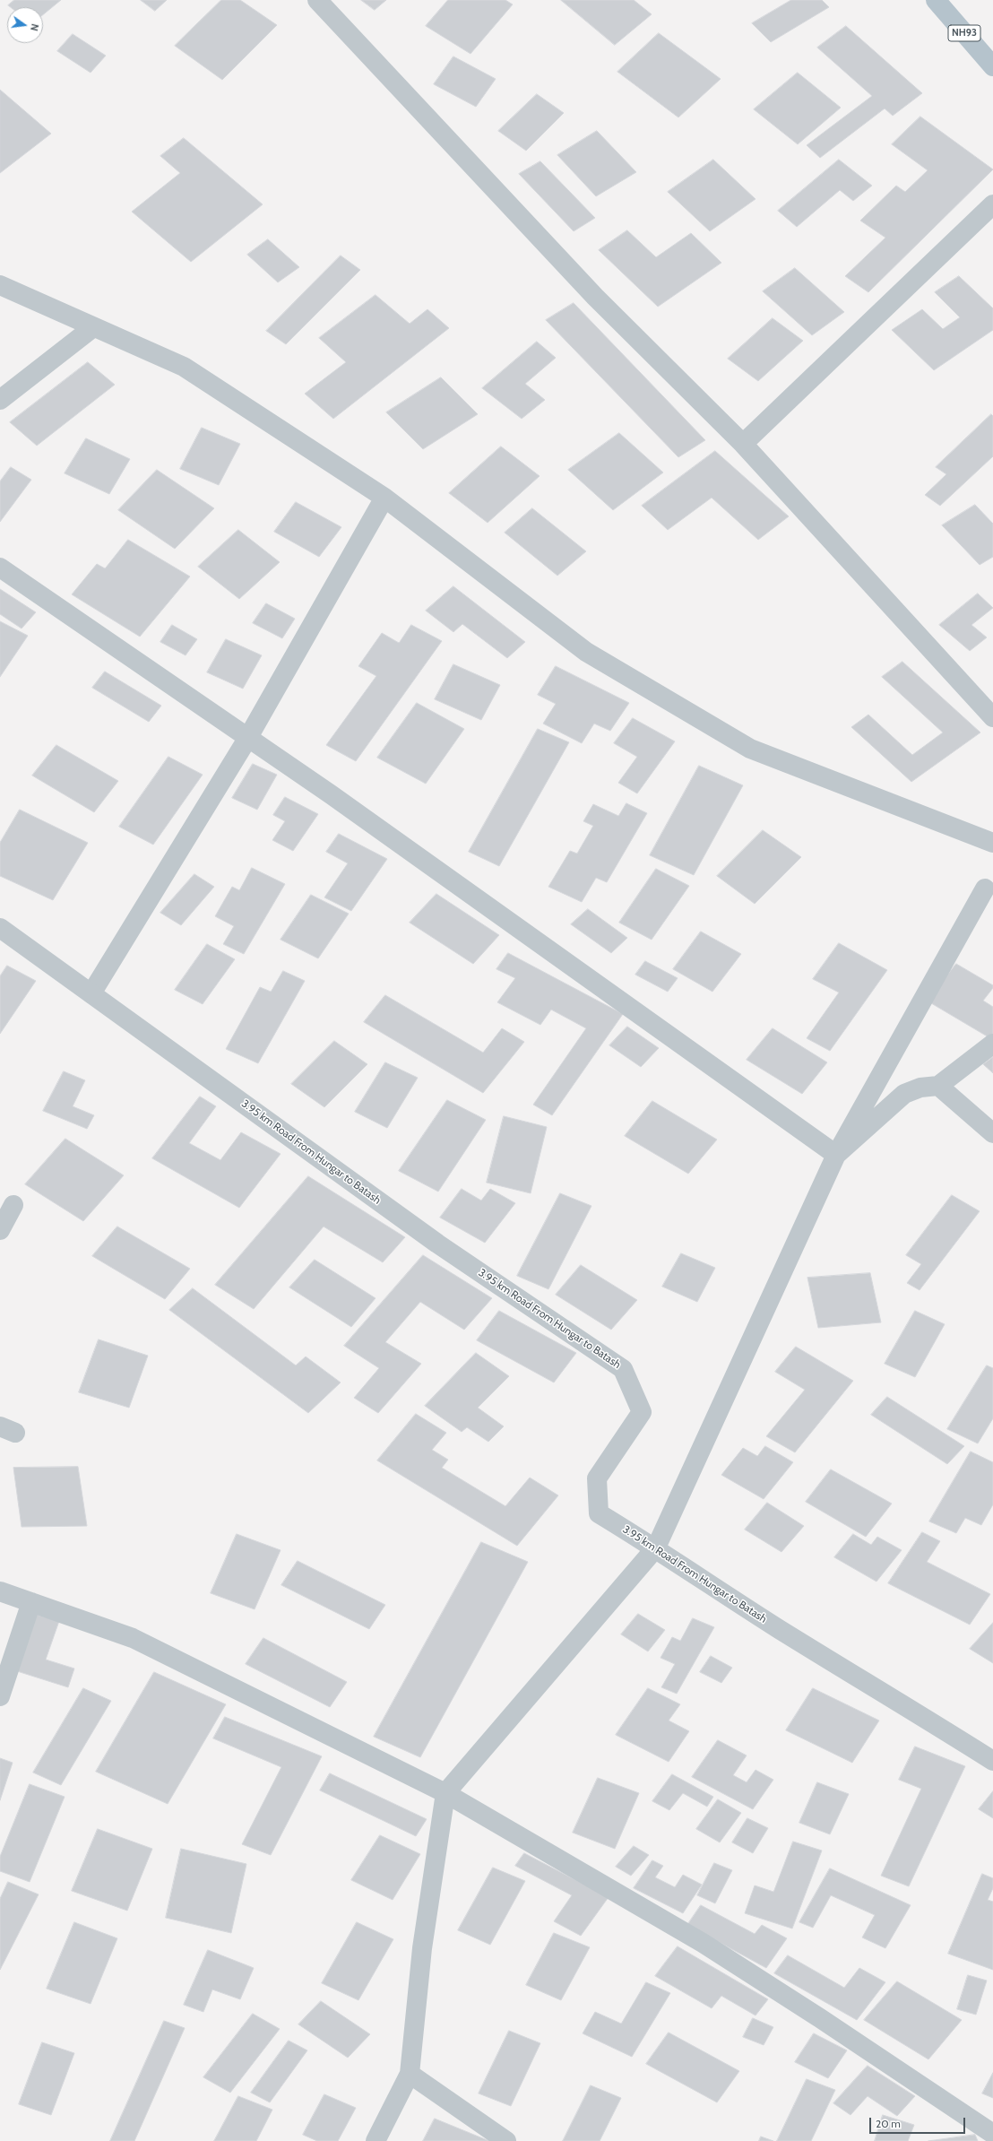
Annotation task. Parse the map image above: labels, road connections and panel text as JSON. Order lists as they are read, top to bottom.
{
  "streets": {
    "main road": ["NH93"],
    "street": ["3.95 km Road From Hungar to Batash"]
  },
  "scale_bar": "20 m",
  "north": "right"
}
